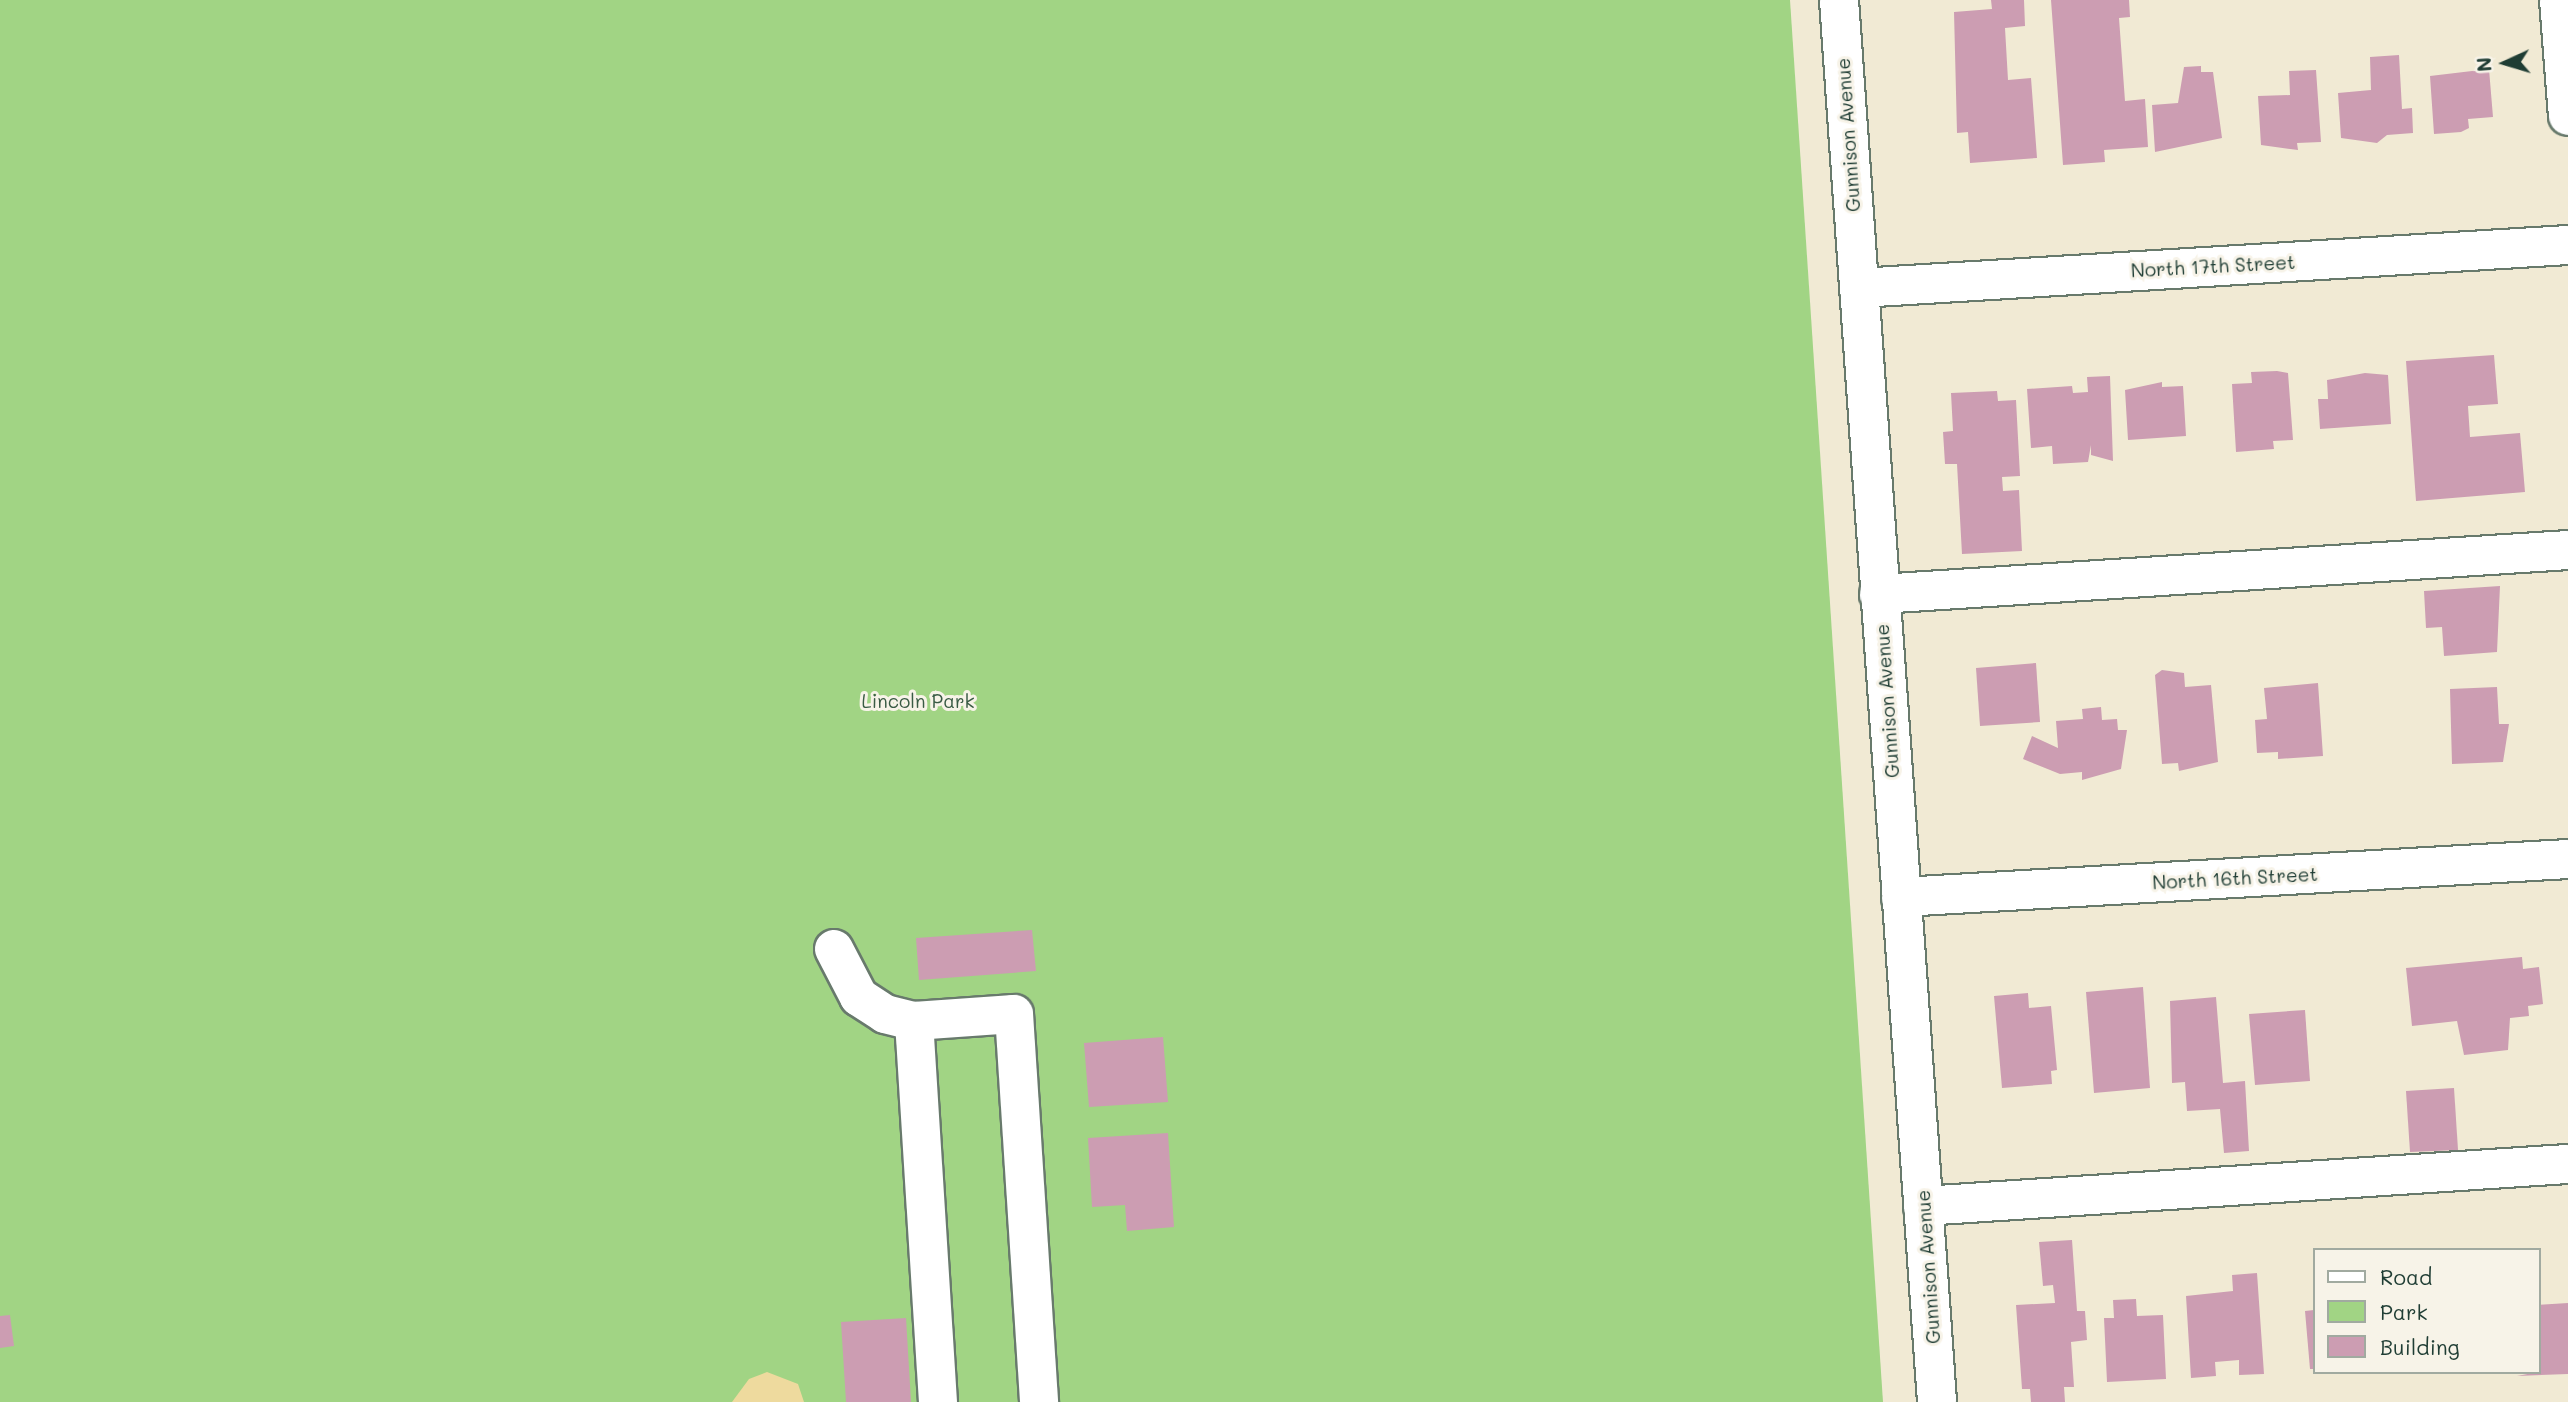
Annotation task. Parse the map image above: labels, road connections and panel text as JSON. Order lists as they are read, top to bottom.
{
  "streets": {
    "street": ["Gunnison Avenue", "North 17th Street", "North 16th Street"]
  },
  "crossings": [
    ["Gunnison Avenue", "North 17th Street"],
    ["Gunnison Avenue", "North 16th Street"]
  ],
  "parks": ["Lincoln Park"],
  "legend": ["Road", "Park", "Building"],
  "north": "left"
}
